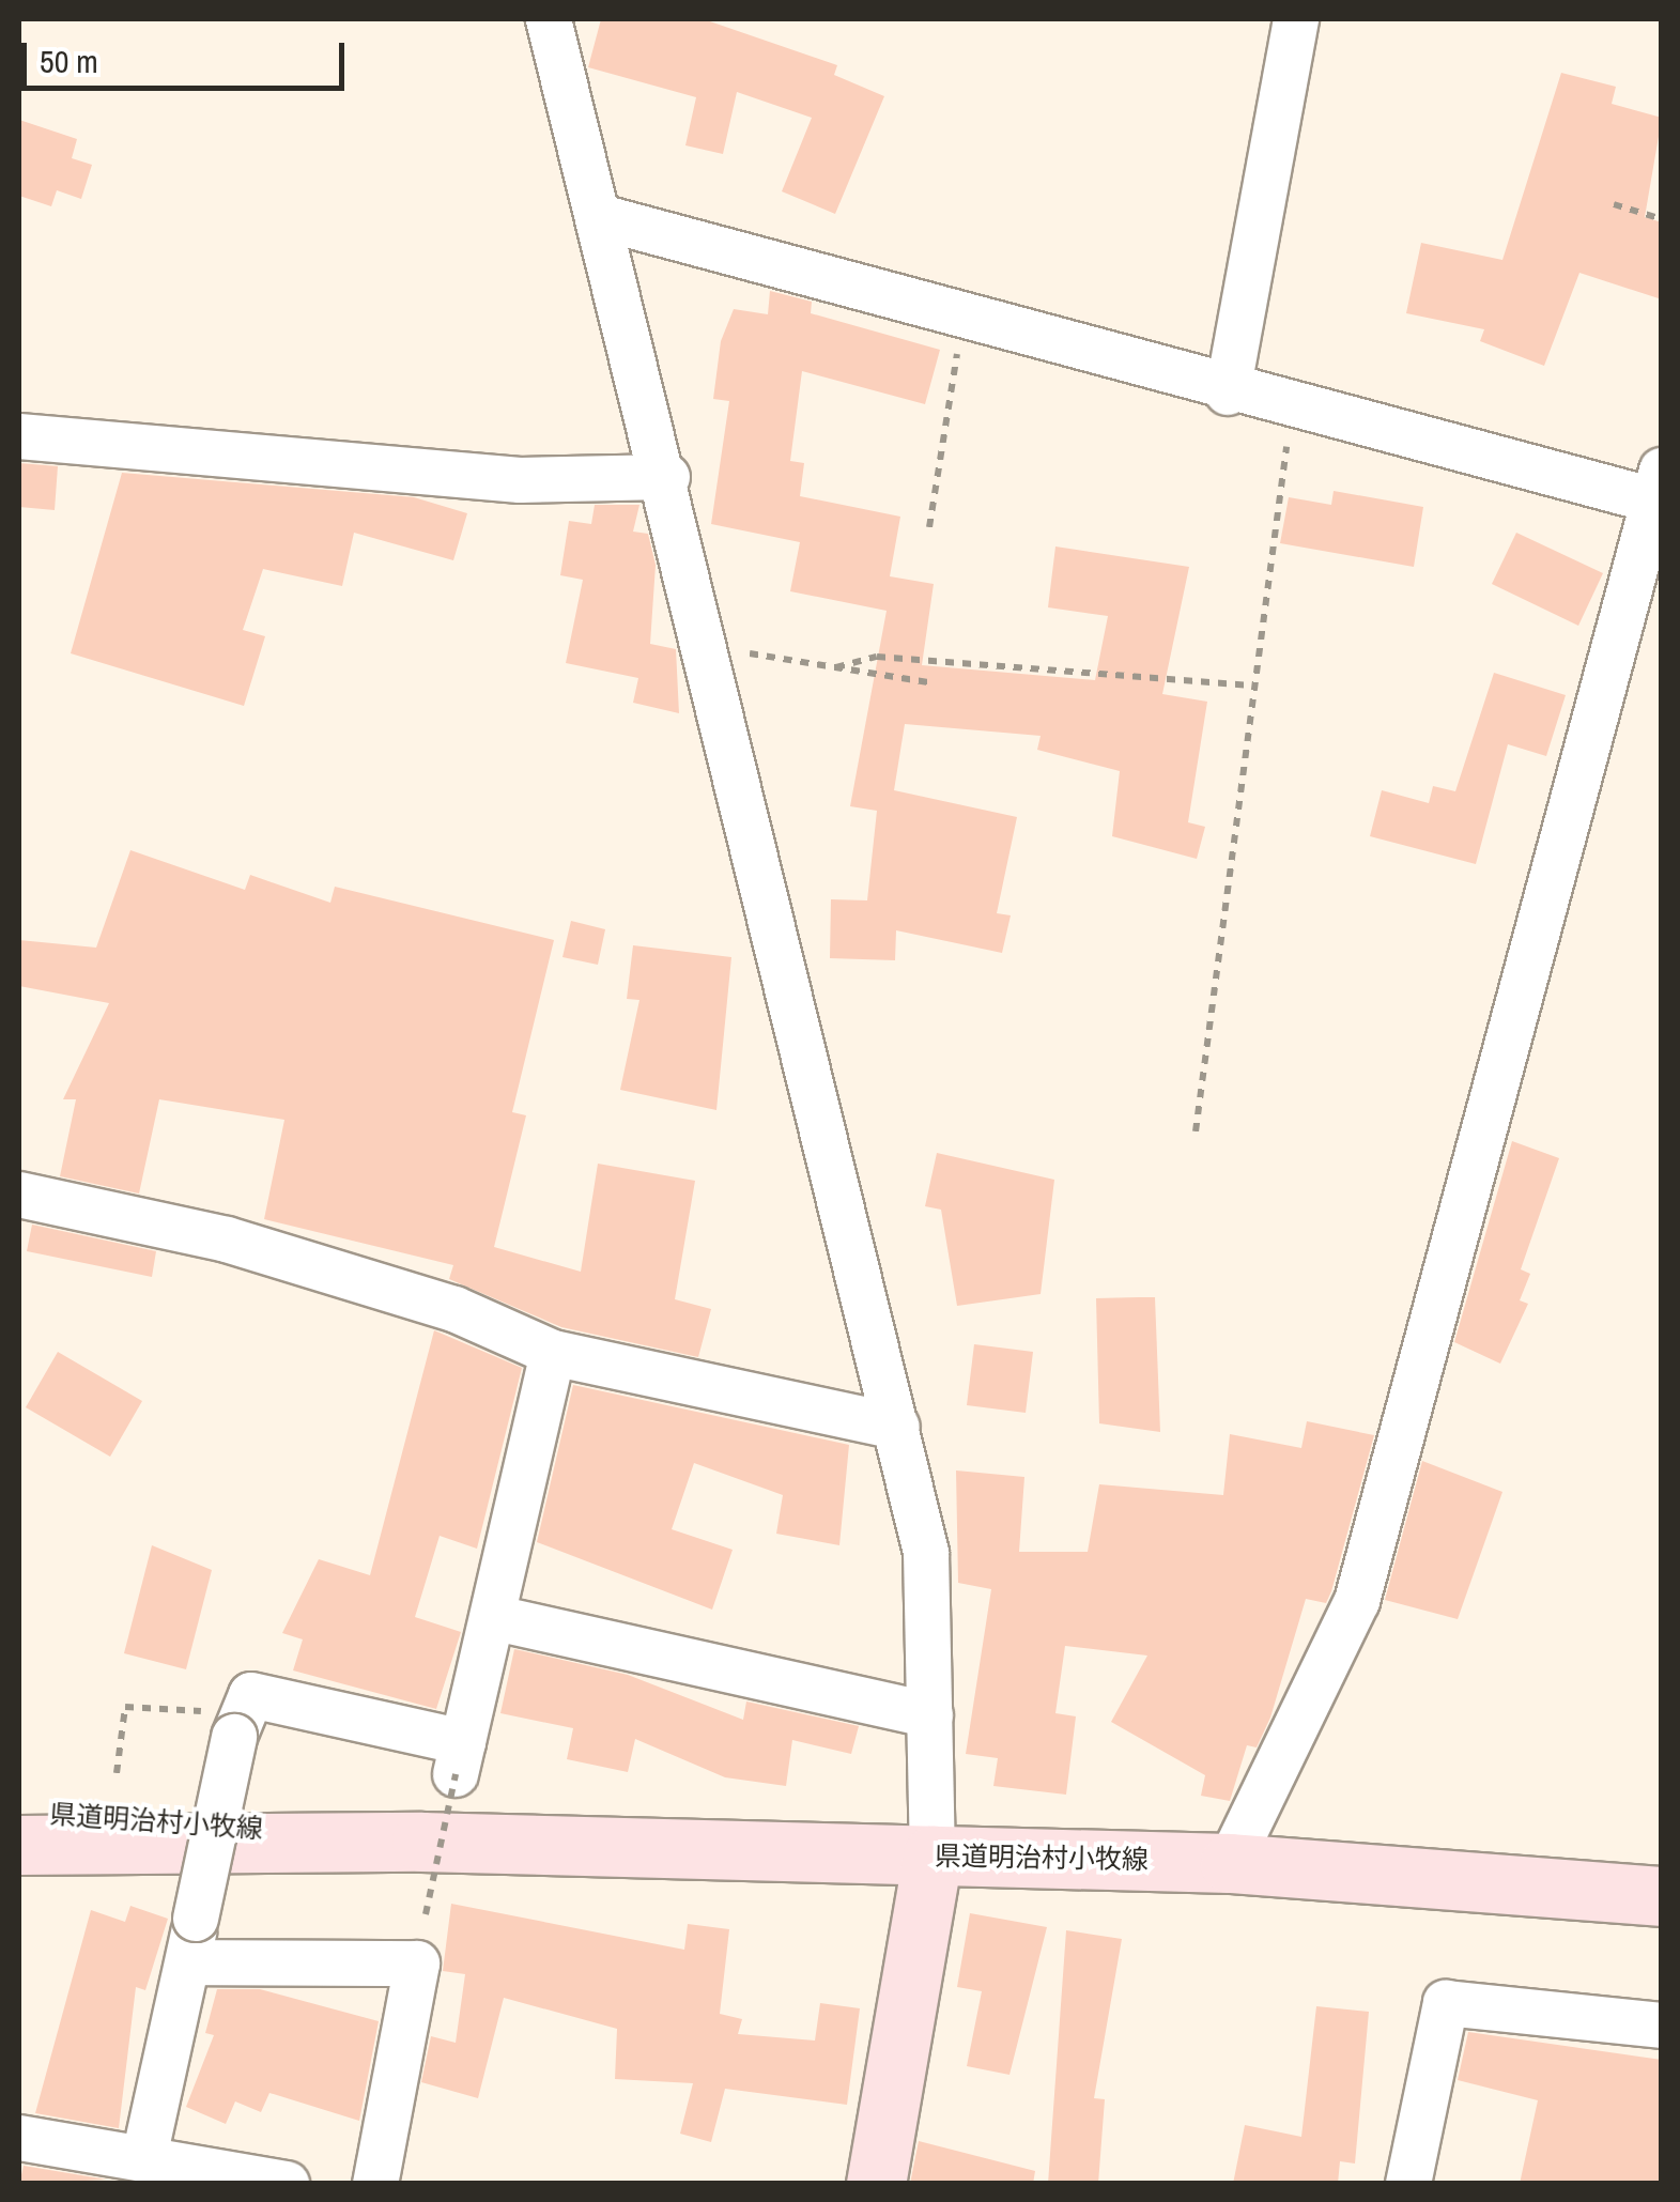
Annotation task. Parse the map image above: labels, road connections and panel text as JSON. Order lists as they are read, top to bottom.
{
  "streets": {
    "main road": ["県道明治村小牧線"]
  },
  "scale_bar": "50 m"
}
